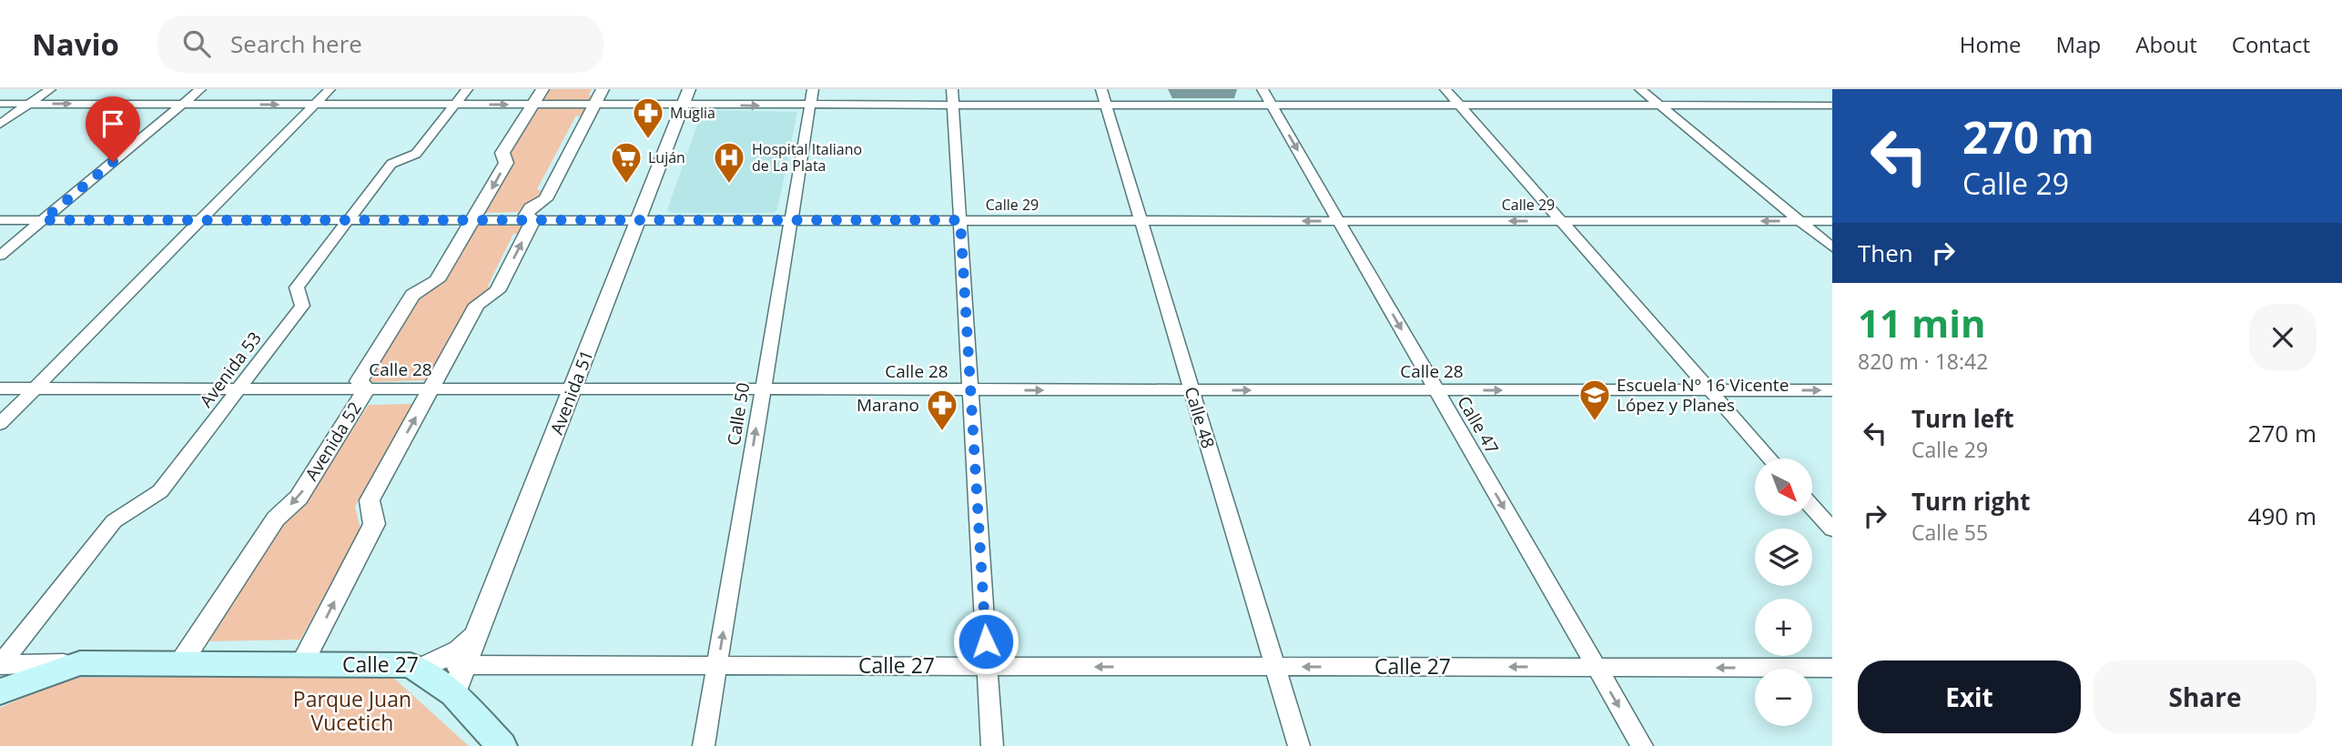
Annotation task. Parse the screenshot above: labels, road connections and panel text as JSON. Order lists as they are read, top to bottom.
{
  "streets": {
    "main road": ["Calle 27"],
    "street": [
      "Calle 29",
      "Avenida 53",
      "Calle 28",
      "Avenida 51",
      "Calle 50",
      "Calle 48",
      "Calle 47",
      "Avenida 52"
    ]
  },
  "crossings": [
    ["Calle 29", "Avenida 53"],
    ["Calle 29", "Avenida 51"],
    ["Calle 29", "Calle 50"],
    ["Calle 29", "Calle 48"],
    ["Calle 29", "Calle 47"],
    ["Calle 29", "Avenida 52"],
    ["Avenida 53", "Calle 28"],
    ["Avenida 53", "Calle 27"],
    ["Calle 28", "Avenida 51"],
    ["Calle 28", "Calle 50"],
    ["Calle 28", "Calle 48"],
    ["Calle 28", "Calle 47"],
    ["Calle 28", "Avenida 52"],
    ["Avenida 51", "Calle 27"],
    ["Calle 50", "Calle 27"],
    ["Calle 48", "Calle 27"],
    ["Calle 47", "Calle 27"],
    ["Avenida 52", "Calle 27"]
  ],
  "one_way": [
    "Calle 28",
    "Calle 50",
    "Calle 47",
    "Calle 27"
  ],
  "parks": ["Parque Juan Vucetich"],
  "places": {
    "pharmacy": ["Muglia", "Marano"],
    "supermarket": ["Luján"],
    "hospital": ["Hospital Italiano de La Plata"],
    "school or university": ["Escuela Nº 16 Vicente López y Planes"]
  },
  "north": "bottom right",
  "page": {
    "header": "Navio",
    "search": "Search here",
    "nav": [
      "Home",
      "Map",
      "About",
      "Contact"
    ],
    "turn": ["270 m", "Calle 29"],
    "then": "Then",
    "heading": ["11 min", "820 m · 18:42"],
    "list": [
      {
        "name": "Turn left",
        "note": "Calle 29",
        "value": "270 m"
      },
      {
        "name": "Turn right",
        "note": "Calle 55",
        "value": "490 m"
      }
    ],
    "map_buttons": ["+", "−"],
    "buttons": ["Exit", "Share"]
  }
}
